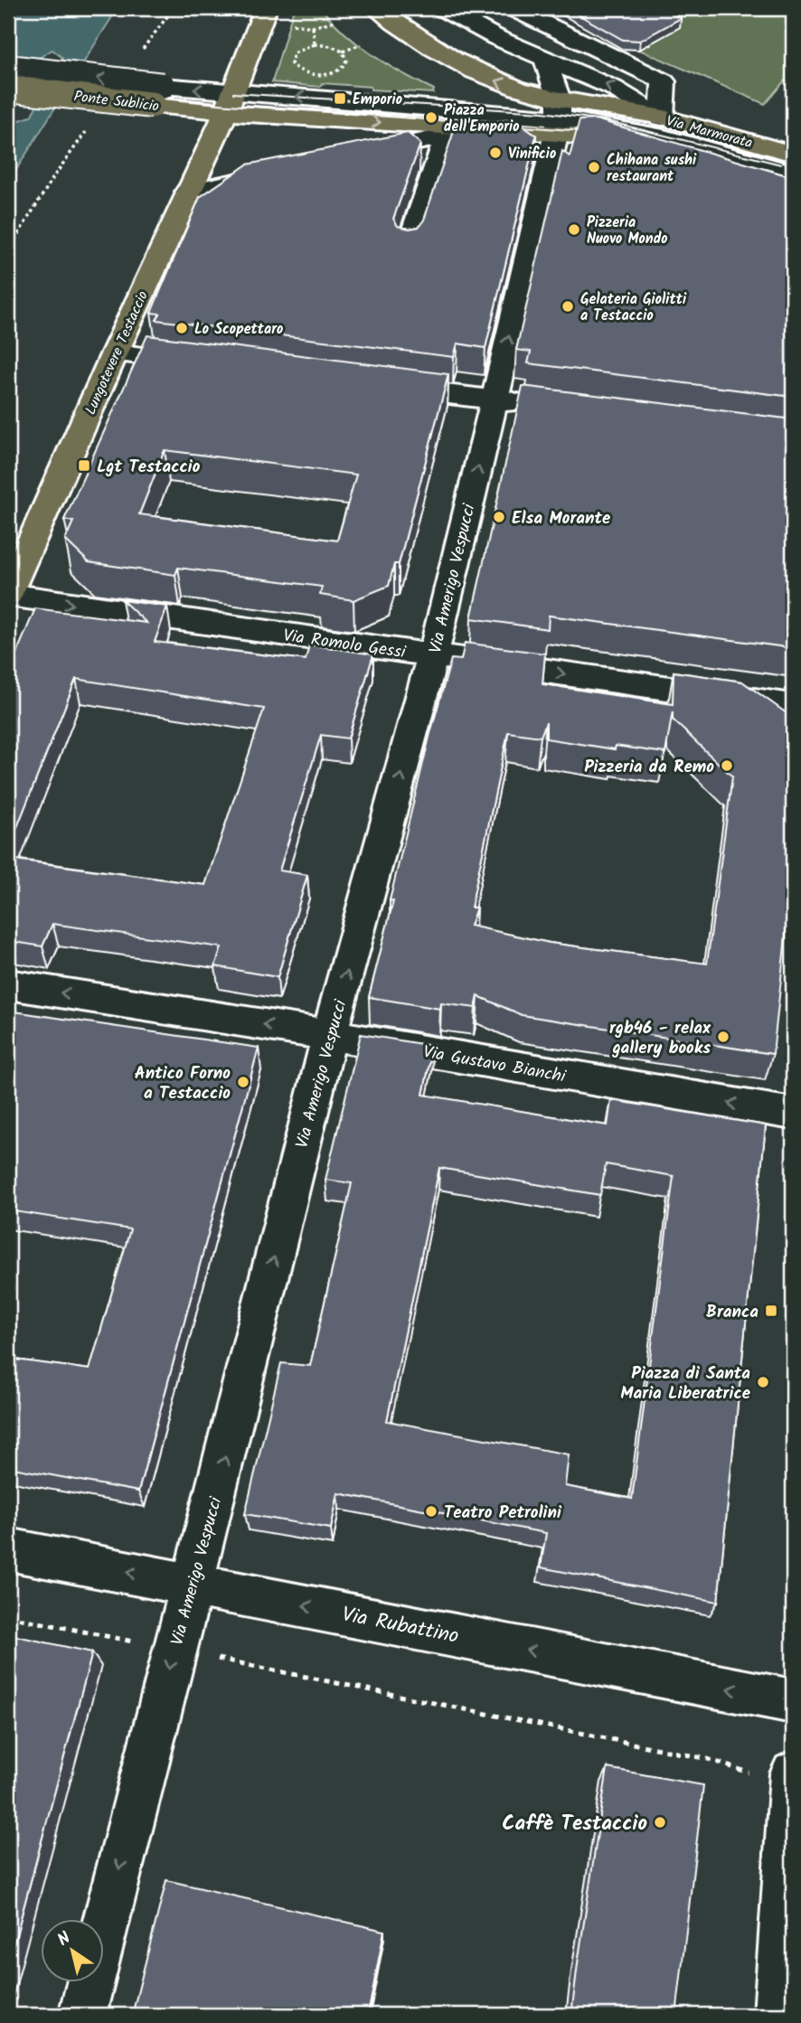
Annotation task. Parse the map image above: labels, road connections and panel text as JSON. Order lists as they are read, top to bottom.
{
  "streets": {
    "main road": ["Ponte Sublicio", "Via Marmorata", "Lungotevere Testaccio"],
    "street": [
      "Via Amerigo Vespucci",
      "Via Romolo Gessi",
      "Via Gustavo Bianchi",
      "Via Rubattino"
    ]
  },
  "crossings": [
    ["Ponte Sublicio", "Lungotevere Testaccio"],
    ["Lungotevere Testaccio", "Via Romolo Gessi"],
    ["Via Amerigo Vespucci", "Via Romolo Gessi"],
    ["Via Amerigo Vespucci", "Via Gustavo Bianchi"],
    ["Via Amerigo Vespucci", "Via Rubattino"]
  ],
  "one_way": ["Via Gustavo Bianchi", "Via Rubattino"],
  "places": {
    "transit": ["Emporio", "Lgt Testaccio", "Branca"],
    "other": [
      "Piazza dell'Emporio",
      "Vinificio",
      "Chihana sushi restaurant",
      "Pizzeria Nuovo Mondo",
      "Gelateria Giolitti a Testaccio",
      "Lo Scopettaro",
      "Elsa Morante",
      "Pizzeria da Remo",
      "rgb46 - relax gallery books",
      "Antico Forno a Testaccio",
      "Piazza di Santa Maria Liberatrice",
      "Teatro Petrolini",
      "Caffè Testaccio"
    ]
  },
  "north": "top left"
}
